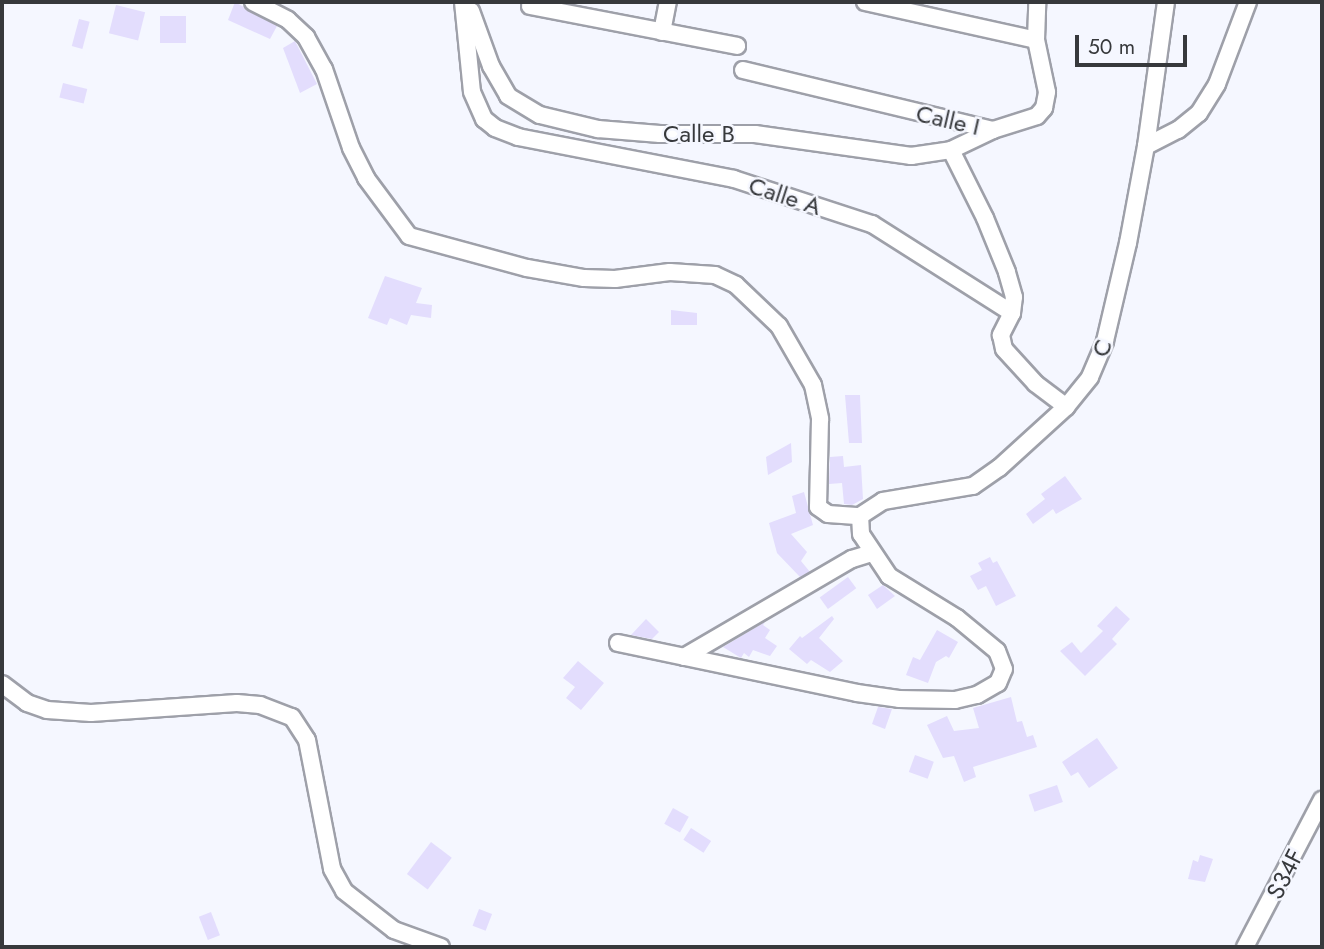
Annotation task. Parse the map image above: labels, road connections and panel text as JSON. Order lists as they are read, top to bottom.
{
  "streets": {
    "street": [
      "Calle I",
      "Calle B",
      "Calle A",
      "C",
      "S34F"
    ]
  },
  "crossings": [
    ["Calle I", "Calle B"],
    ["Calle B", "Calle A"]
  ],
  "scale_bar": "50 m"
}
